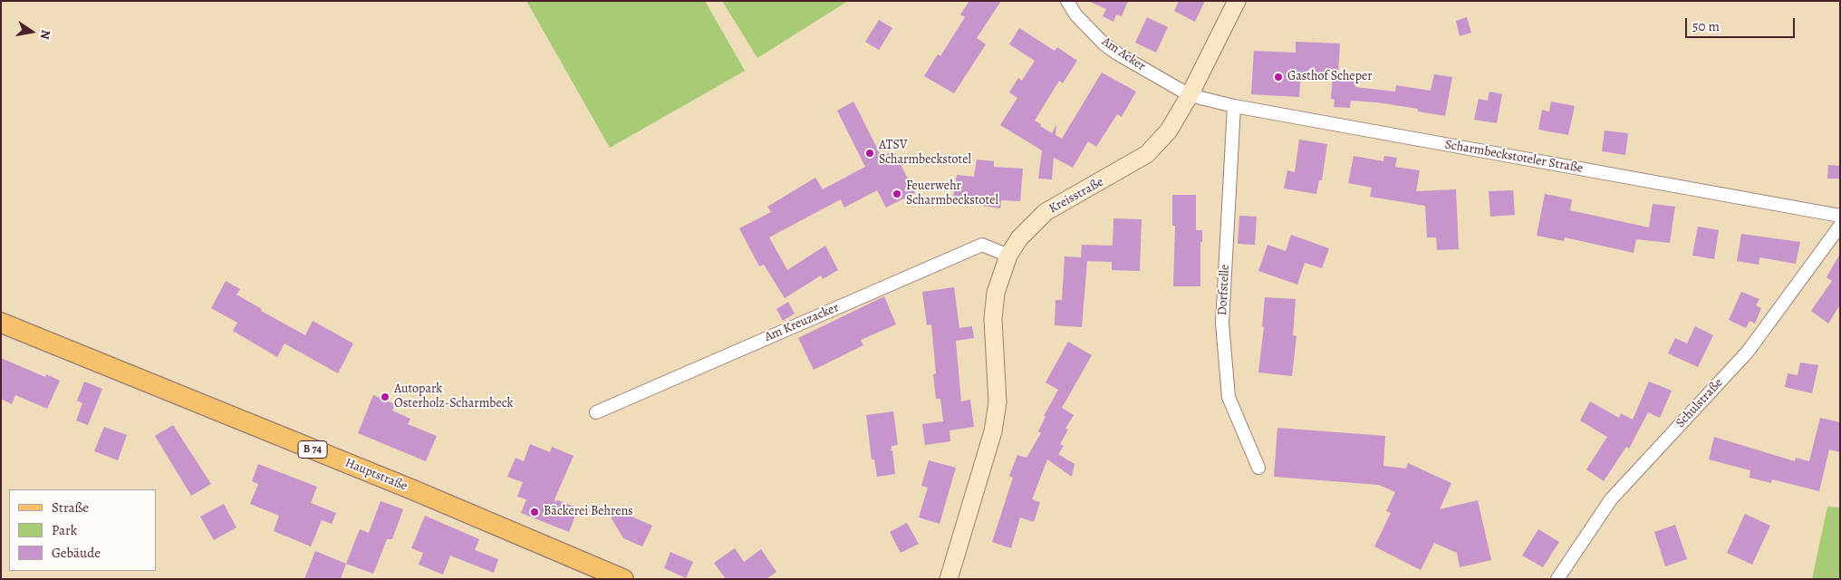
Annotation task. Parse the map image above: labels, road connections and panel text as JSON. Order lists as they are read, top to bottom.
{
  "streets": {
    "main road": ["B 74", "Hauptstraße"],
    "street": [
      "Am Acker",
      "Scharmbeckstoteler Straße",
      "Kreisstraße",
      "Dorfstelle",
      "Am Kreuzacker",
      "Schulstraße"
    ]
  },
  "crossings": [
    ["Am Acker", "Scharmbeckstoteler Straße"],
    ["Am Acker", "Kreisstraße"],
    ["Scharmbeckstoteler Straße", "Kreisstraße"],
    ["Scharmbeckstoteler Straße", "Dorfstelle"],
    ["Kreisstraße", "Am Kreuzacker"]
  ],
  "places": [
    "Gasthof Scheper",
    "ATSV Scharmbeckstotel",
    "Feuerwehr Scharmbeckstotel",
    "Autopark Osterholz-Scharmbeck",
    "Bäckerei Behrens"
  ],
  "legend": ["Straße", "Park", "Gebäude"],
  "scale_bar": "50 m",
  "north": "right"
}
